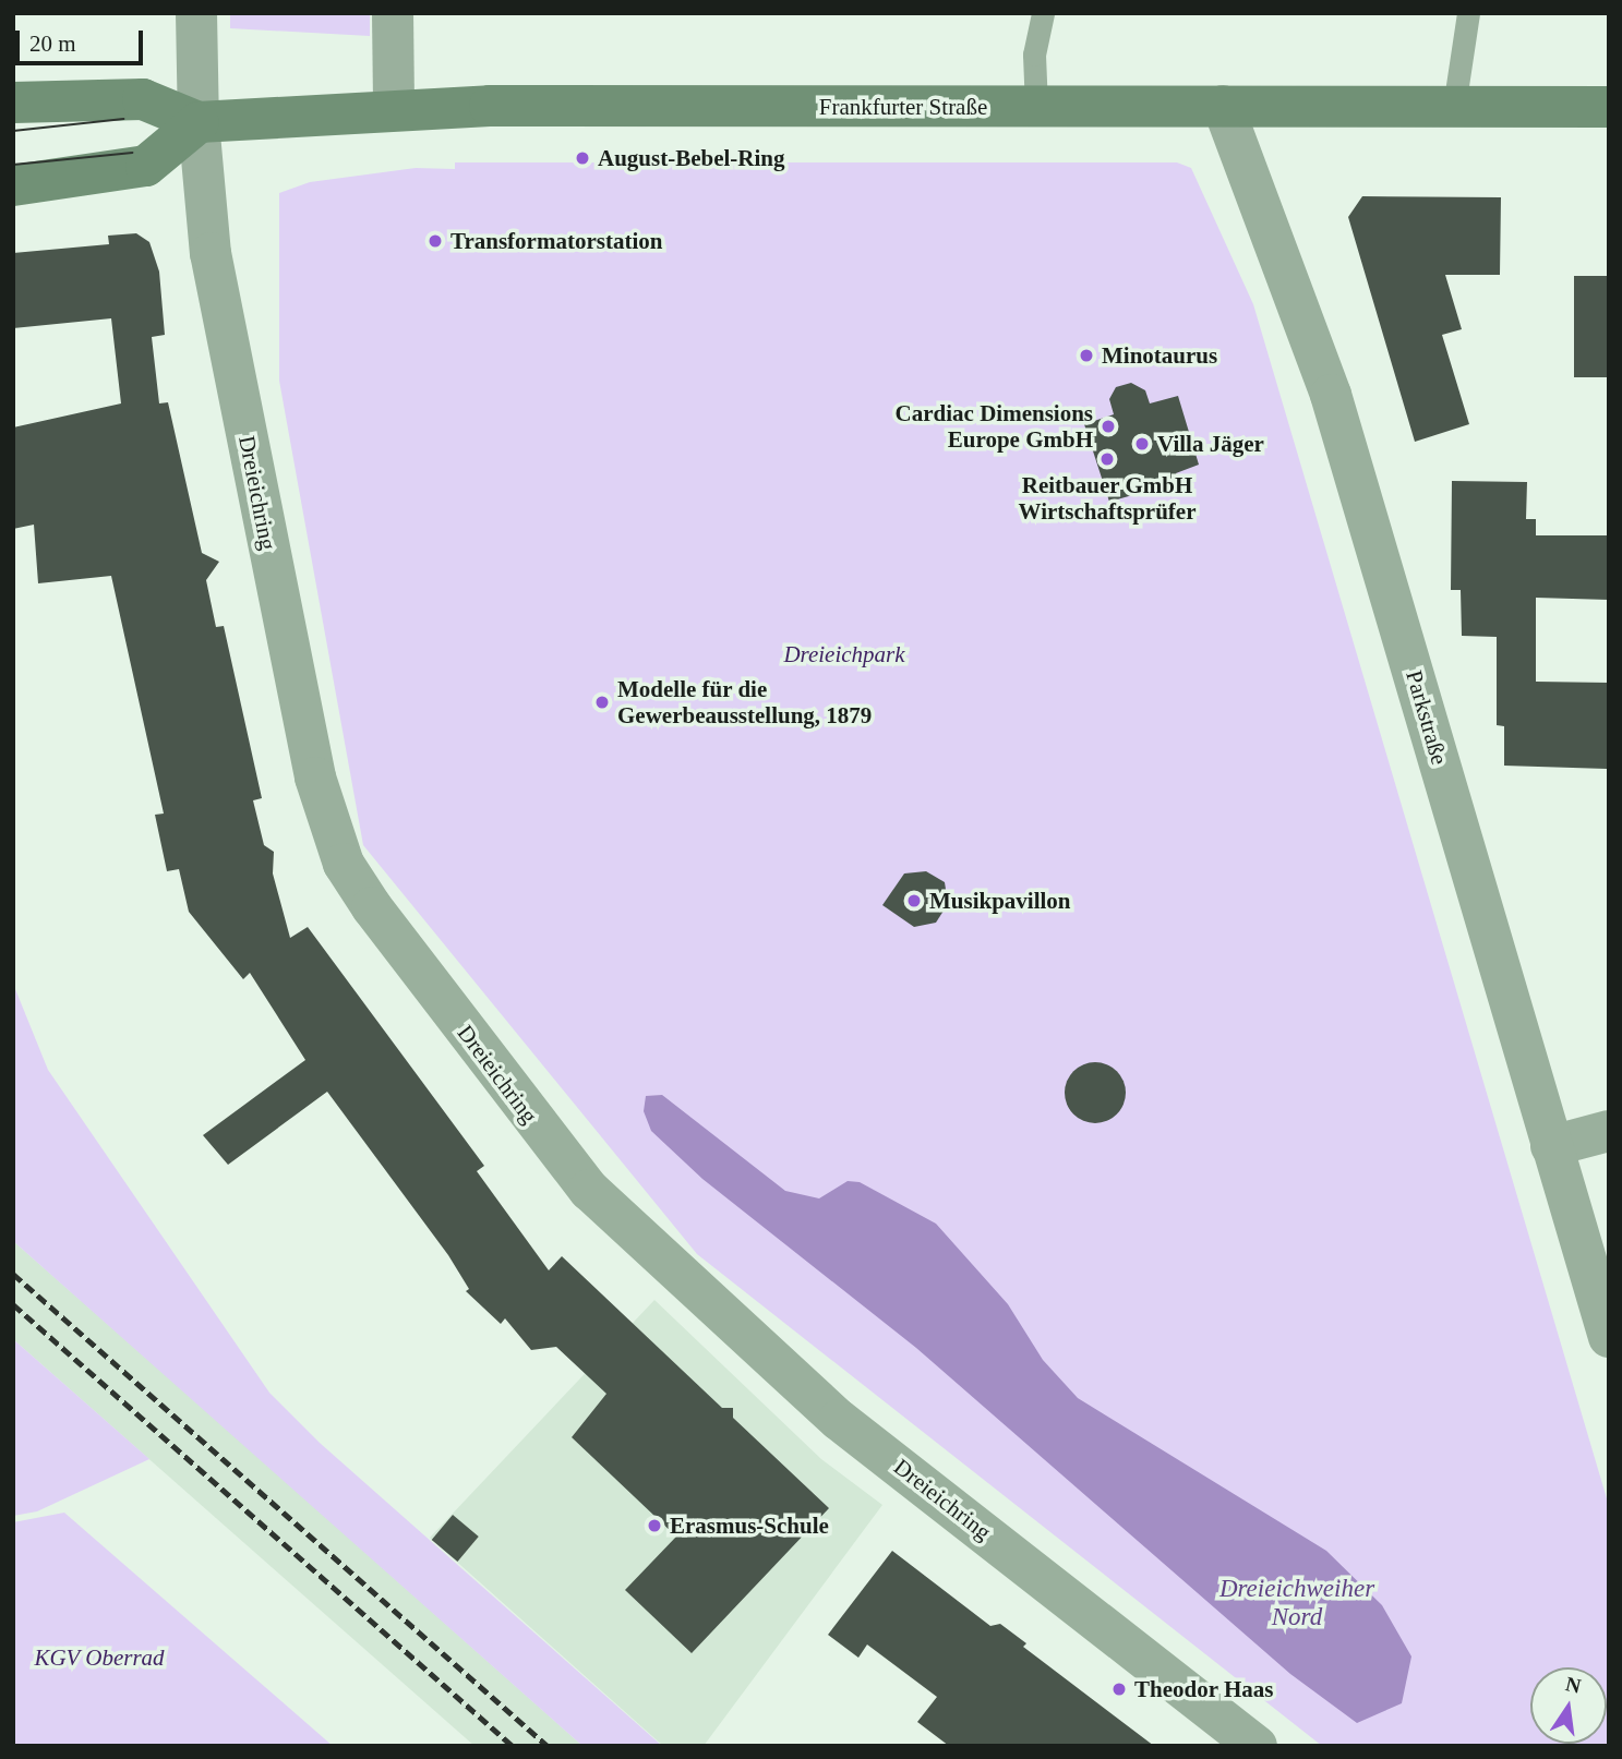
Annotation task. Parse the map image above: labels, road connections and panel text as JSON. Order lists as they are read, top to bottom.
{
  "streets": {
    "main road": ["Frankfurter Straße"],
    "street": ["Dreieichring", "Parkstraße"]
  },
  "crossings": [
    ["Frankfurter Straße", "Dreieichring"],
    ["Frankfurter Straße", "Parkstraße"]
  ],
  "water": ["Dreieichweiher Nord"],
  "parks": ["Dreieichpark", "KGV Oberrad"],
  "places": [
    "August-Bebel-Ring",
    "Transformatorstation",
    "Minotaurus",
    "Cardiac Dimensions Europe GmbH",
    "Villa Jäger",
    "Reitbauer GmbH Wirtschaftsprüfer",
    "Modelle für die Gewerbeausstellung, 1879",
    "Musikpavillon",
    "Erasmus-Schule",
    "Theodor Haas"
  ],
  "scale_bar": "20 m",
  "north": "top"
}
